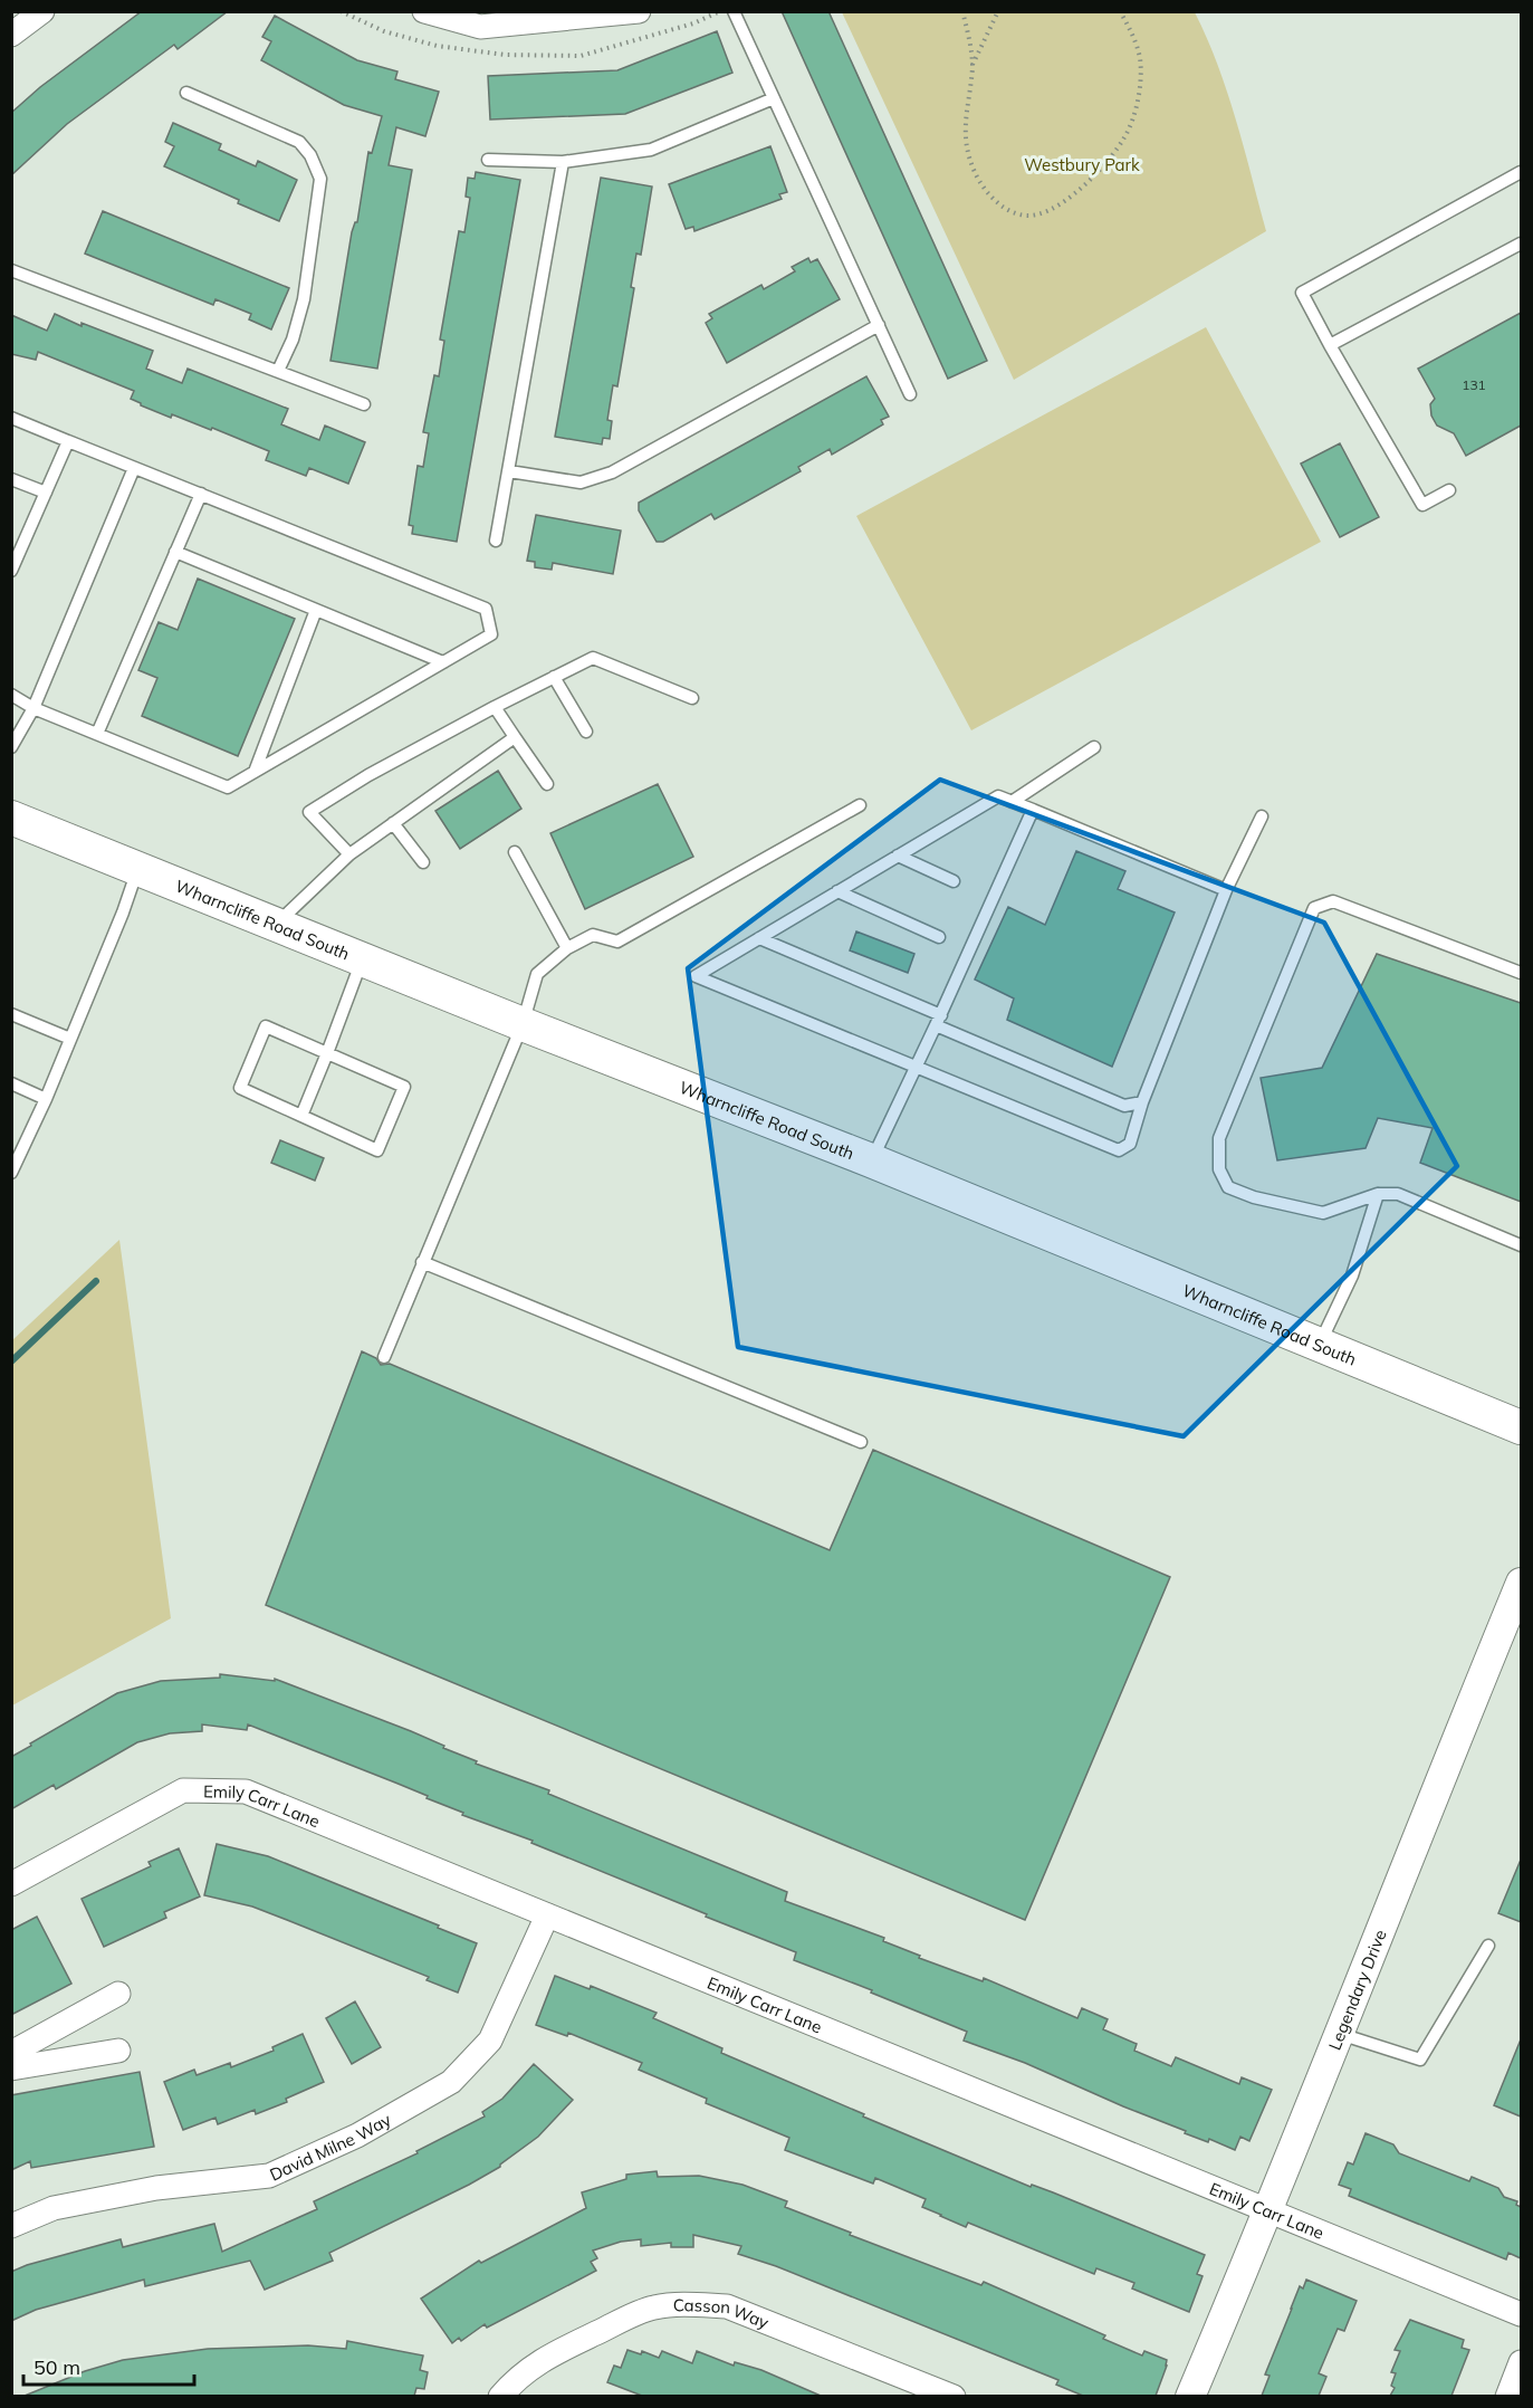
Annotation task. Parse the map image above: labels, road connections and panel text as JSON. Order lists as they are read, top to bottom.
{
  "streets": {
    "main road": ["Wharncliffe Road South"],
    "street": [
      "Emily Carr Lane",
      "Legendary Drive",
      "David Milne Way",
      "Casson Way"
    ]
  },
  "crossings": [
    ["Emily Carr Lane", "Legendary Drive"],
    ["Emily Carr Lane", "David Milne Way"]
  ],
  "parks": ["Westbury Park"],
  "house_numbers": ["131"],
  "scale_bar": "50 m"
}
